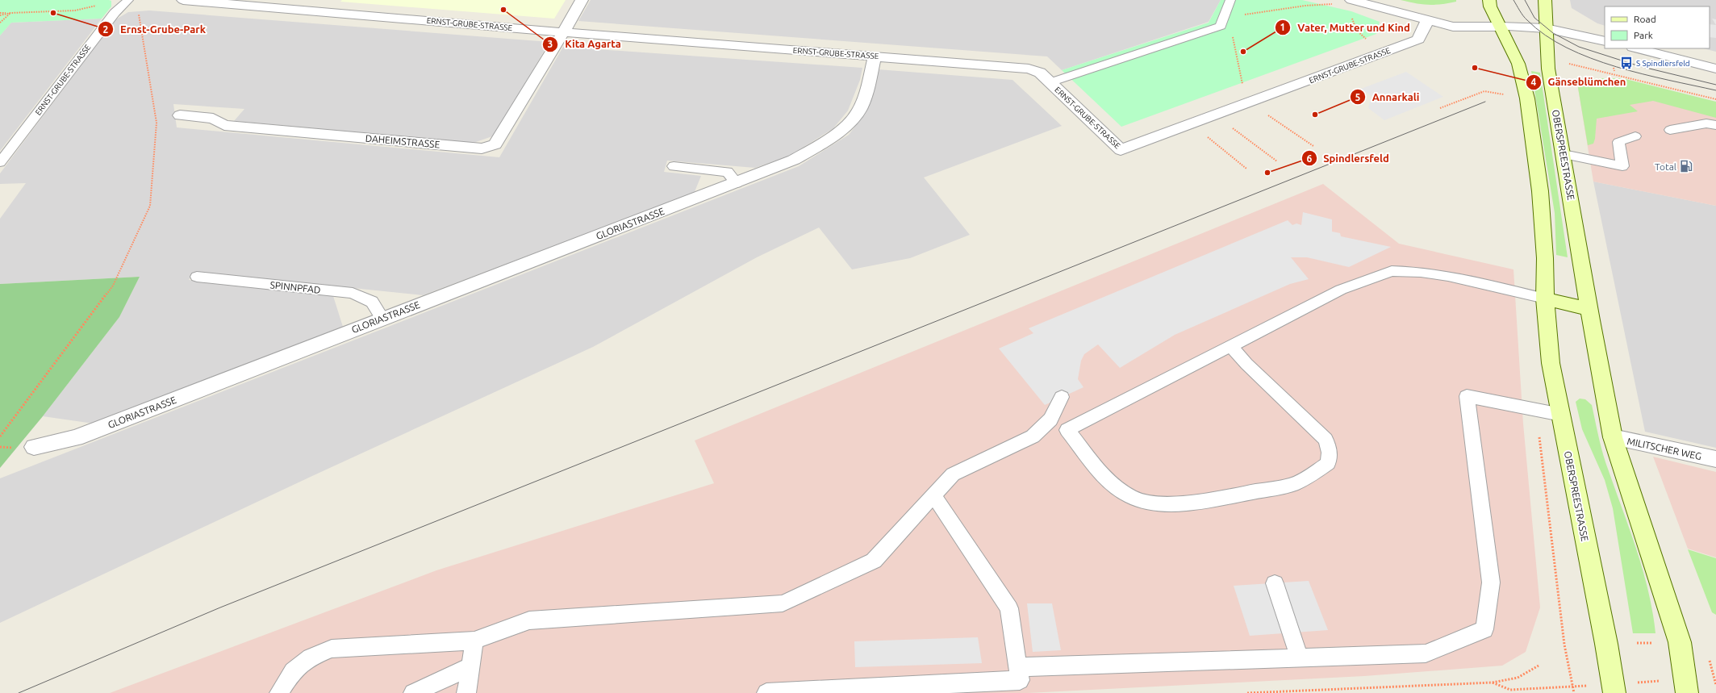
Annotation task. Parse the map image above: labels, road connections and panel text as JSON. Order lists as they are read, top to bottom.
{
  "streets": {
    "main road": ["OBERSPREESTRASSE"],
    "street": [
      "ERNST-GRUBE-STRASSE",
      "DAHEIMSTRASSE",
      "GLORIASTRASSE",
      "MILITSCHER WEG"
    ],
    "lane": ["SPINNPFAD"]
  },
  "crossings": [
    ["ERNST-GRUBE-STRASSE", "DAHEIMSTRASSE"],
    ["ERNST-GRUBE-STRASSE", "GLORIASTRASSE"],
    ["OBERSPREESTRASSE", "MILITSCHER WEG"],
    ["GLORIASTRASSE", "SPINNPFAD"]
  ],
  "places": {
    "other": [
      "Kita Agarta",
      "Ernst-Grube-Park",
      "Vater, Mutter und Kind",
      "Gänseblümchen",
      "Annarkali",
      "Spindlersfeld"
    ],
    "bus stop": ["S Spindlersfeld"],
    "fuel station": ["Total"]
  },
  "legend": ["Road", "Park"]
}
